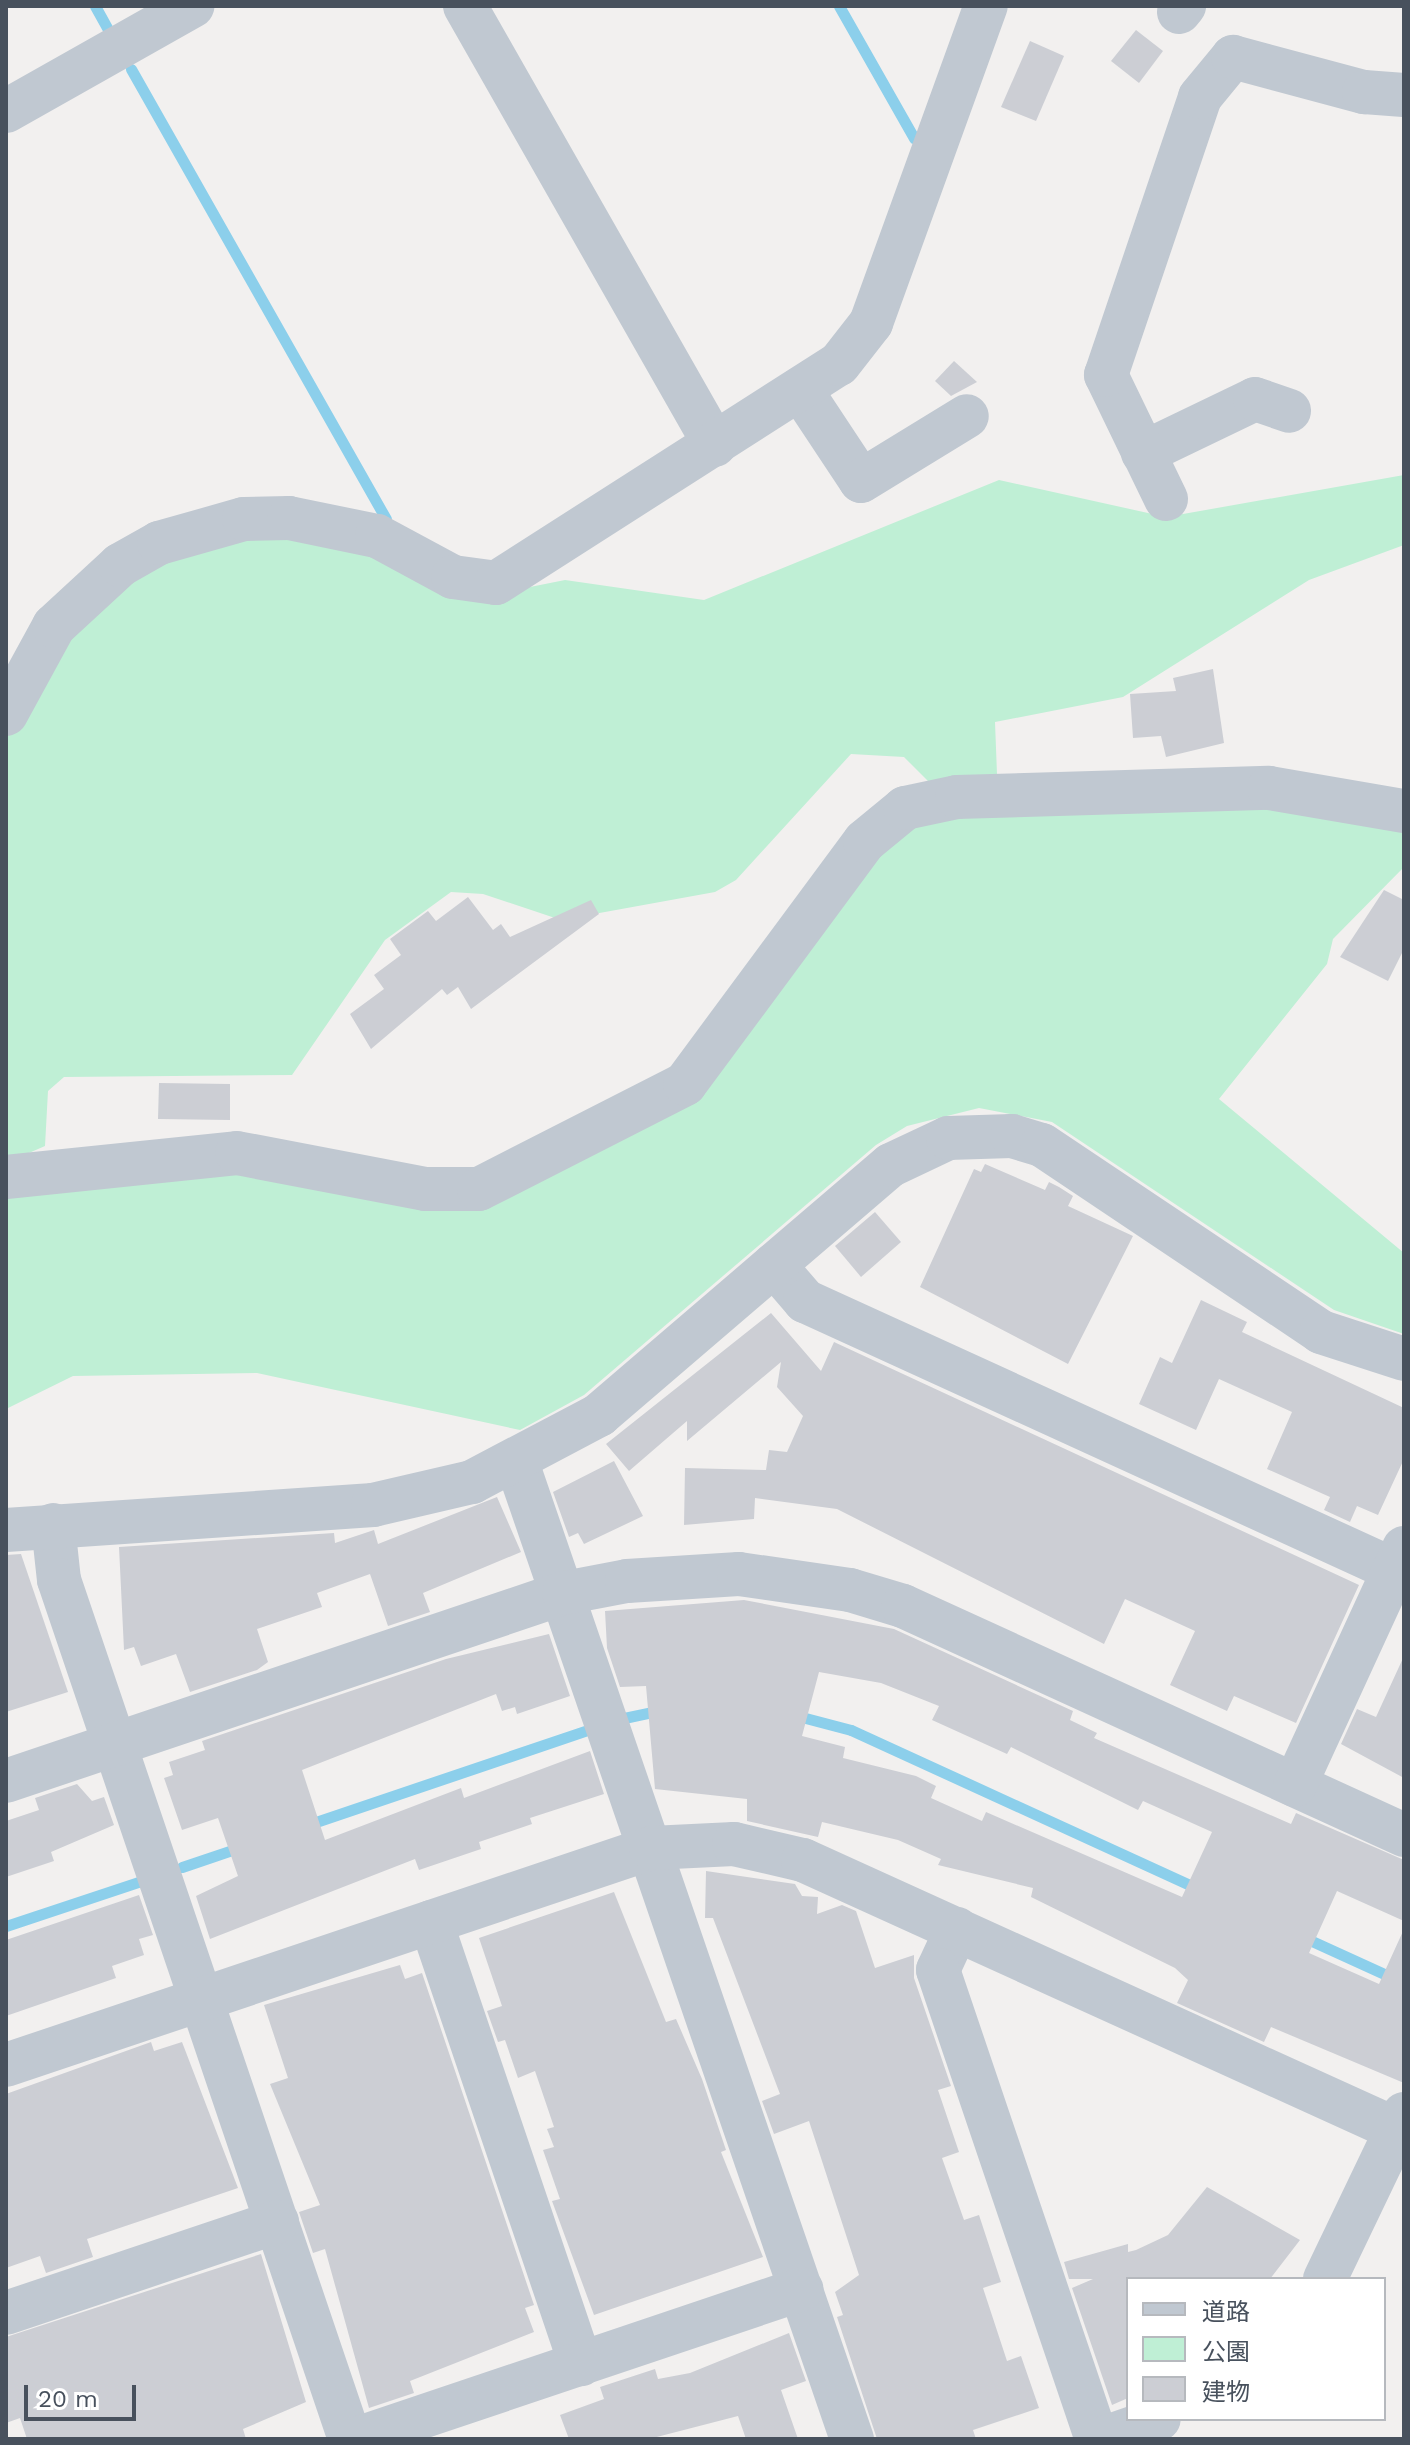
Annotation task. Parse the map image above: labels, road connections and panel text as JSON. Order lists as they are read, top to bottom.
{
  "legend": ["道路", "公園", "建物"],
  "scale_bar": "20 m"
}
